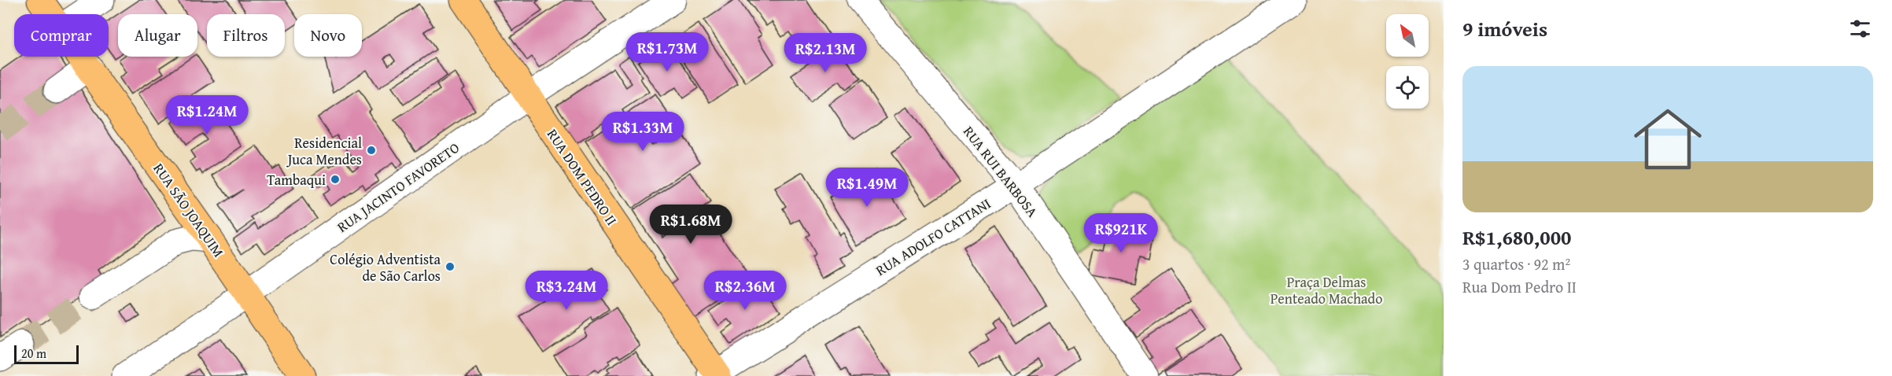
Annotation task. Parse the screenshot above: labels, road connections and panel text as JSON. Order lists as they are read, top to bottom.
{
  "streets": {
    "main road": ["RUA DOM PEDRO II", "RUA SÃO JOAQUIM"],
    "street": ["RUA RUI BARBOSA", "RUA JACINTO FAVORETO", "RUA ADOLFO CATTANI"]
  },
  "crossings": [
    ["RUA RUI BARBOSA", "RUA ADOLFO CATTANI"],
    ["RUA DOM PEDRO II", "RUA JACINTO FAVORETO"],
    ["RUA DOM PEDRO II", "RUA ADOLFO CATTANI"],
    ["RUA JACINTO FAVORETO", "RUA SÃO JOAQUIM"]
  ],
  "parks": ["Praça Delmas Penteado Machado"],
  "places": ["Residencial Juca Mendes", "Tambaqui", "Colégio Adventista de São Carlos"],
  "scale_bar": "20 m",
  "north": "top left",
  "page": {
    "heading": "9 imóveis",
    "chip": [
      "Comprar",
      "Alugar",
      "Filtros",
      "Novo"
    ],
    "price": [
      "R$1.73M",
      "R$2.13M",
      "R$1.24M",
      "R$1.33M",
      "R$1.49M",
      "R$1.68M",
      "R$921K",
      "R$3.24M",
      "R$2.36M"
    ],
    "list": [
      {
        "name": "R$1,680,000",
        "note": "3 quartos · 92 m² · Rua Dom Pedro II"
      }
    ],
    "scale": "20 m"
  }
}
